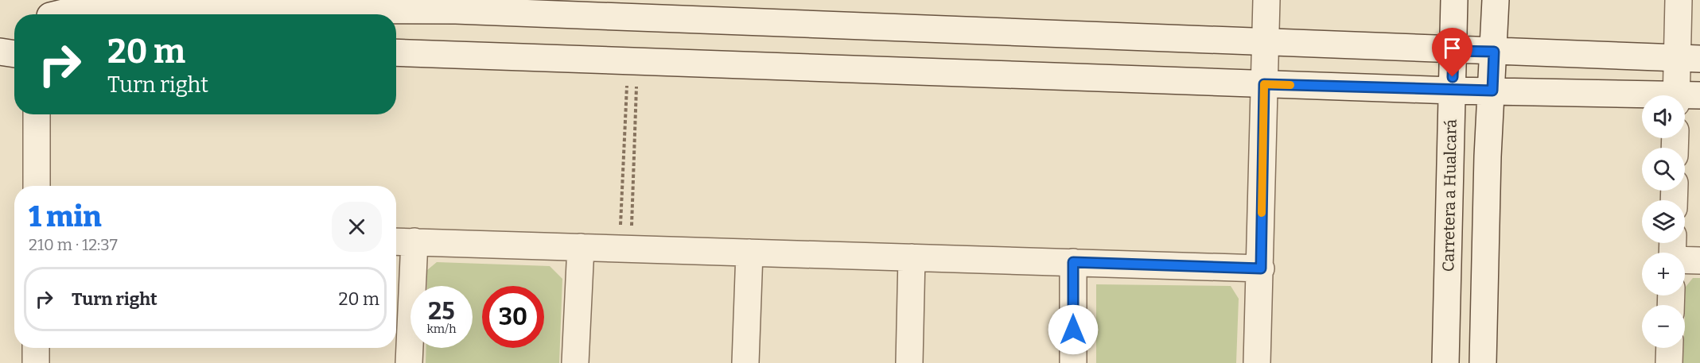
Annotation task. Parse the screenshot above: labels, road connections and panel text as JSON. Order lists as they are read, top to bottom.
{
  "streets": {
    "street": ["Carretera a Hualcará"]
  },
  "page": {
    "turn": ["20 m", "Turn right"],
    "map_buttons": ["+", "−"],
    "heading": ["1 min", "210 m · 12:37"],
    "list": [
      {
        "name": "Turn right",
        "value": "20 m"
      }
    ],
    "speed": "25 km/h",
    "limit": "30"
  }
}
